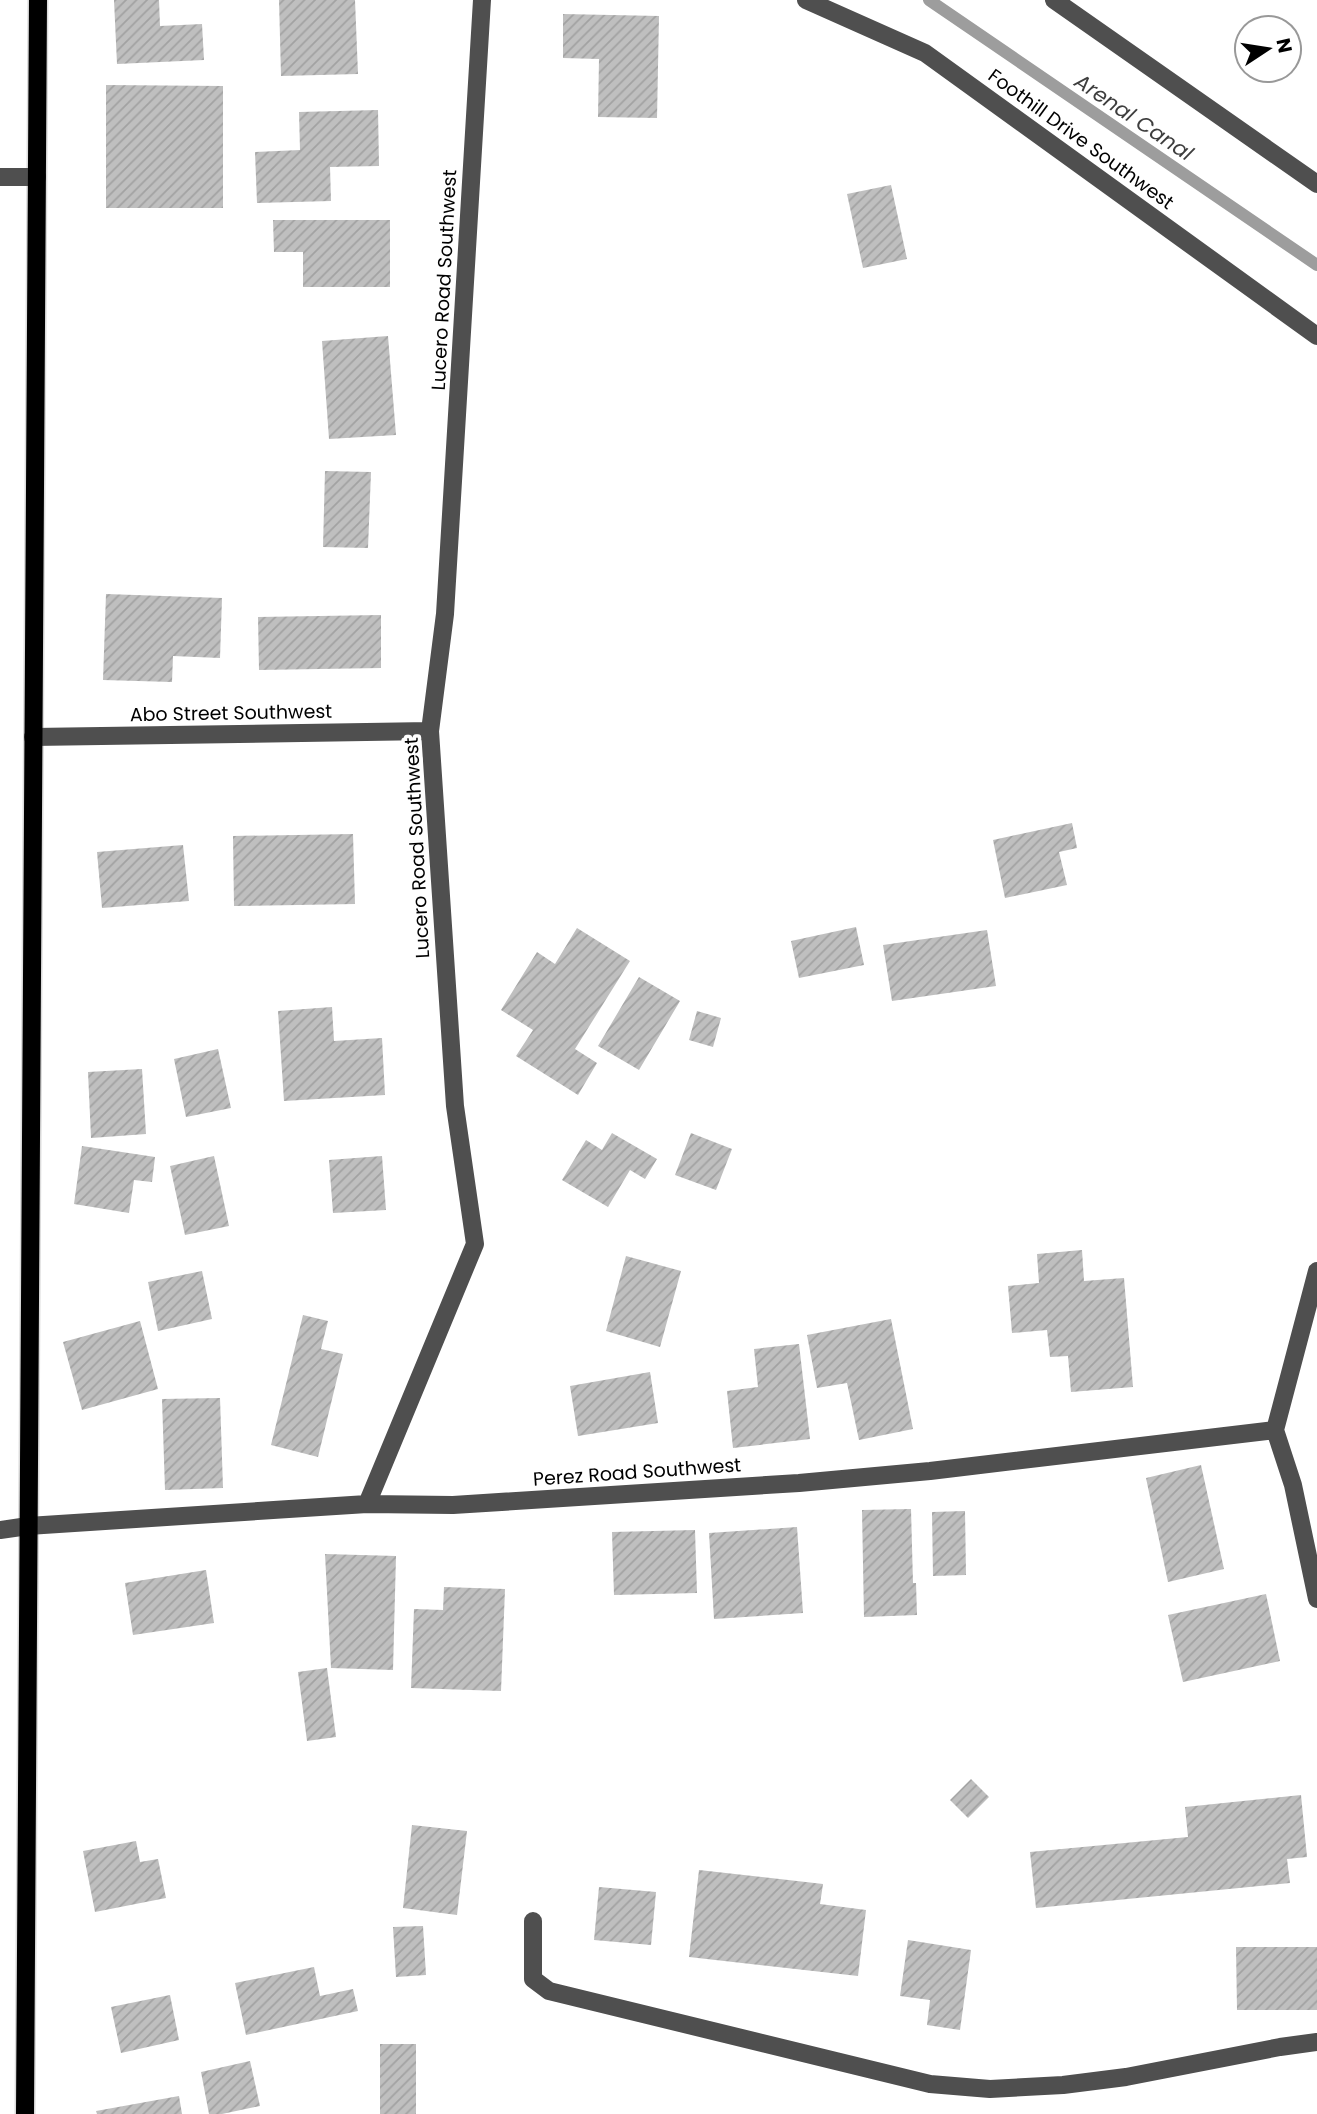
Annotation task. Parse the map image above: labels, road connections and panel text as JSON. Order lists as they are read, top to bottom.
{
  "streets": {
    "street": [
      "Foothill Drive Southwest",
      "Lucero Road Southwest",
      "Abo Street Southwest",
      "Perez Road Southwest"
    ]
  },
  "crossings": [
    ["Lucero Road Southwest", "Abo Street Southwest"],
    ["Lucero Road Southwest", "Perez Road Southwest"]
  ],
  "water": ["Arenal Canal"],
  "north": "right"
}
